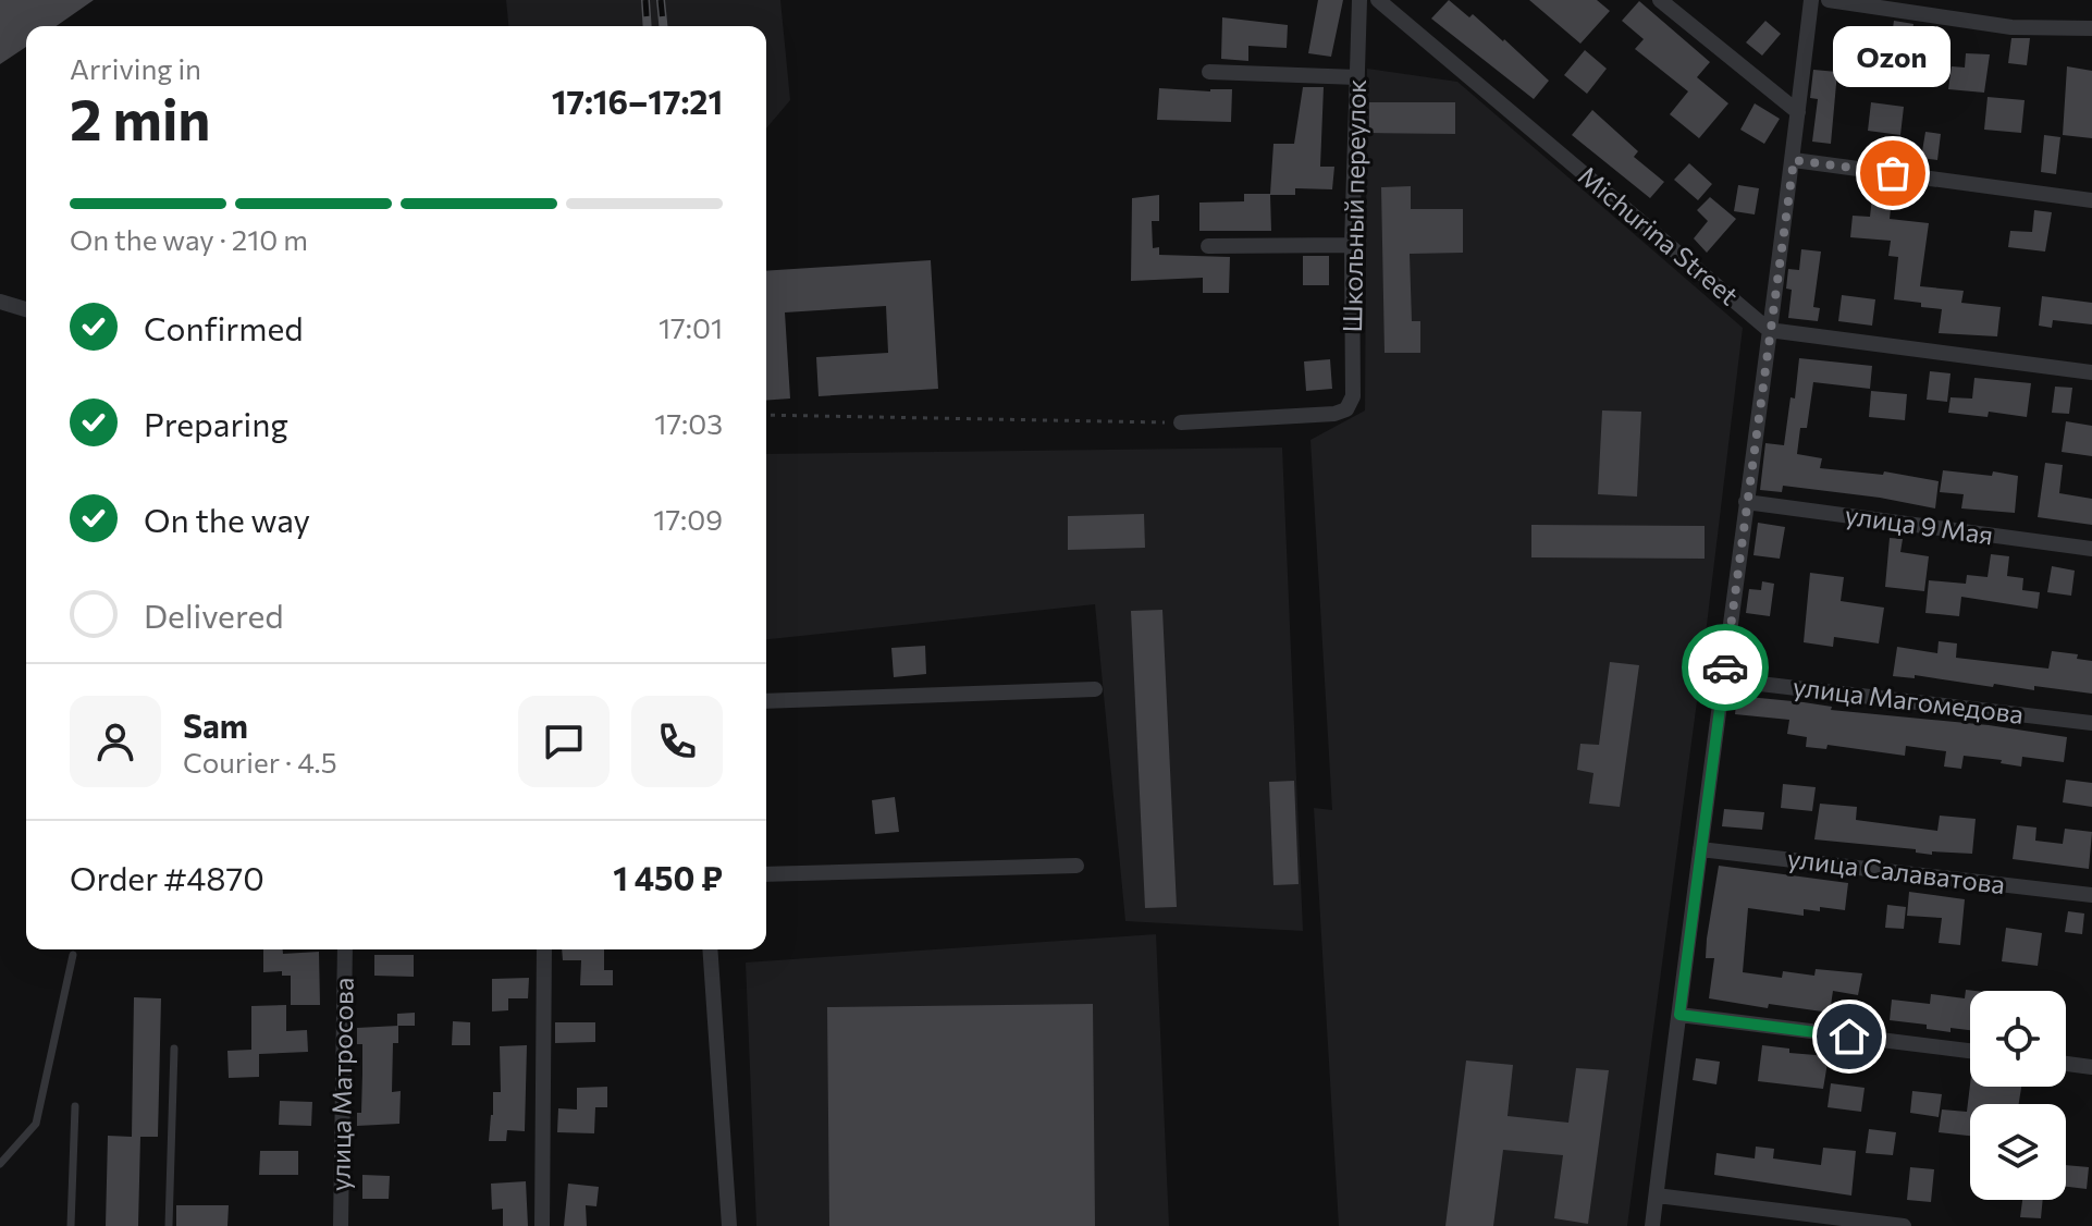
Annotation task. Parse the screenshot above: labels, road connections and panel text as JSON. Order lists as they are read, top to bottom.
{
  "streets": {
    "street": [
      "Школьный переулок",
      "Michurina Street",
      "улица 9 Мая",
      "улица Магомедова",
      "улица Салаватова",
      "улица Матросова"
    ]
  },
  "places": ["Ozon"],
  "page": {
    "bubble": "Ozon",
    "heading": ["2 min", "Arriving in", "17:16–17:21"],
    "panel": [
      "Sam",
      "Courier · 4.5",
      "Order #4870",
      "1 450 ₽"
    ],
    "bar": "On the way · 210 m",
    "list": [
      ["Confirmed", "17:01"],
      ["Preparing", "17:03"],
      ["On the way", "17:09"],
      "Delivered"
    ]
  }
}
